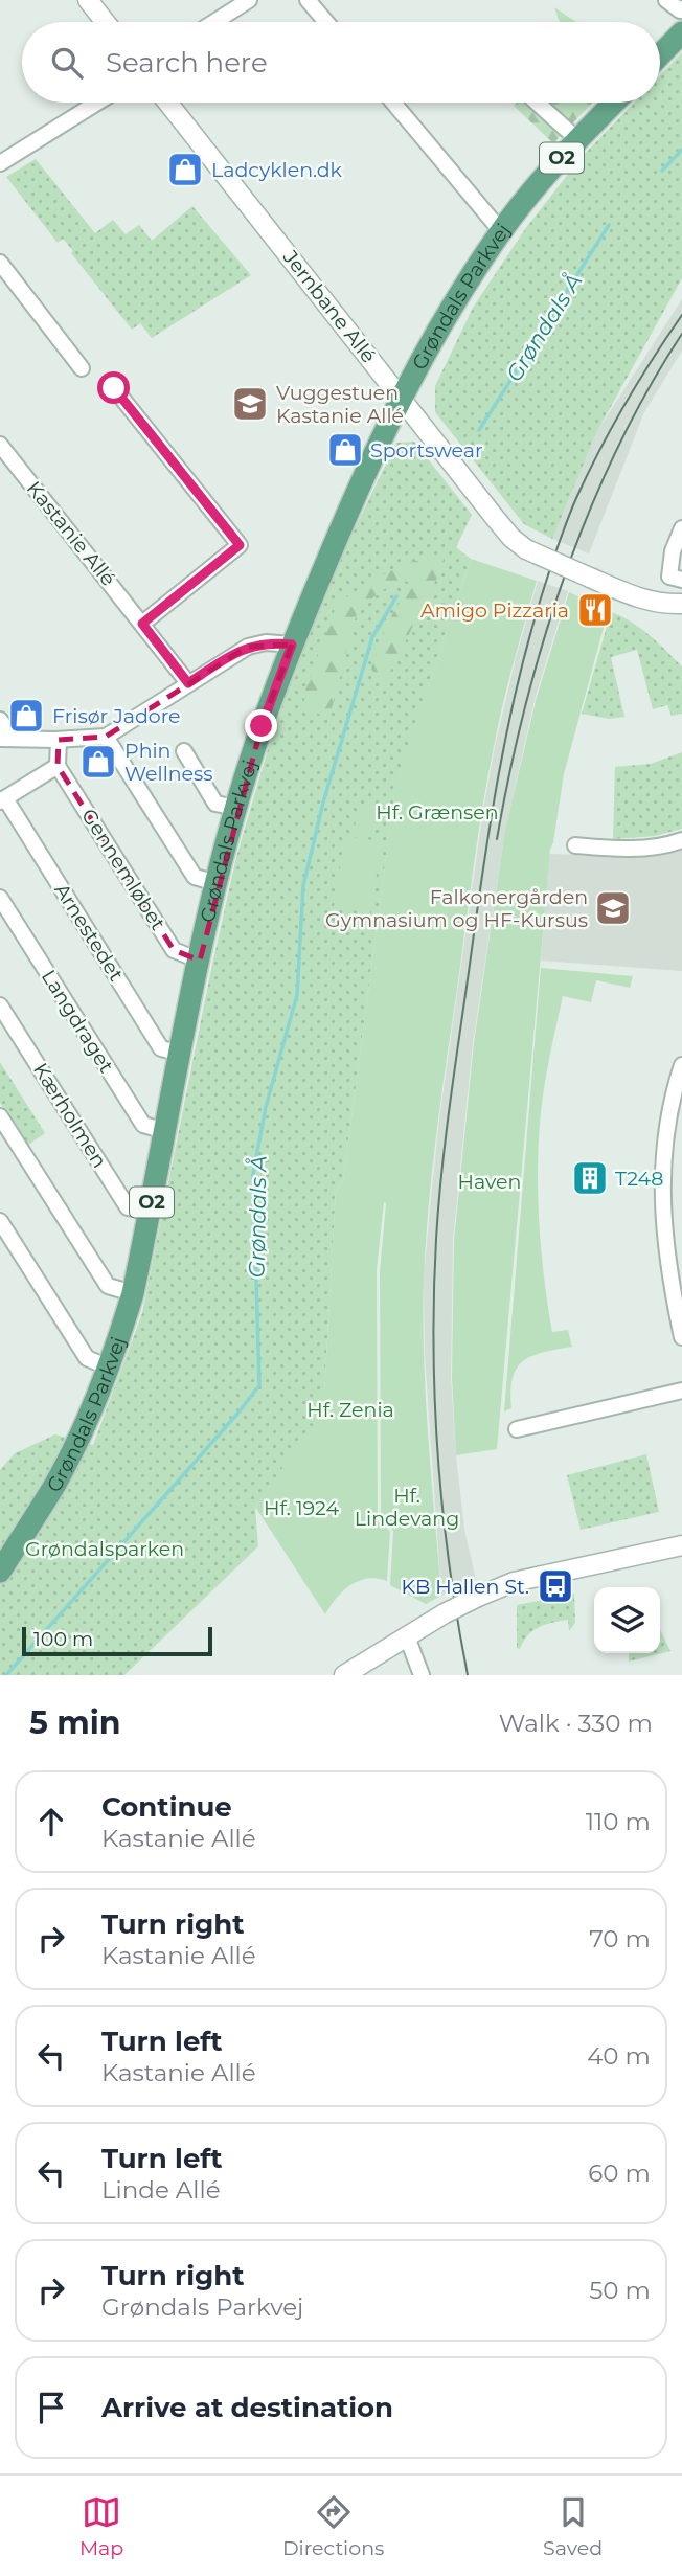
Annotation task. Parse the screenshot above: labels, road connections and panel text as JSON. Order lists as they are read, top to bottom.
{
  "streets": {
    "main road": ["O2", "Grøndals Parkvej"],
    "street": [
      "Jernbane Allé",
      "Kastanie Allé",
      "Gennemløbet",
      "Arnestedet",
      "Langdraget",
      "Kærholmen"
    ]
  },
  "crossings": [
    ["Grøndals Parkvej", "Jernbane Allé"],
    ["Grøndals Parkvej", "Gennemløbet"],
    ["Grøndals Parkvej", "Arnestedet"],
    ["Grøndals Parkvej", "Langdraget"],
    ["Grøndals Parkvej", "Kærholmen"]
  ],
  "water": ["Grøndals Å"],
  "parks": [
    "Hf. Grænsen",
    "Haven",
    "Hf. Zenia",
    "Hf. Lindevang",
    "Hf. 1924",
    "Grøndalsparken"
  ],
  "places": {
    "shop": [
      "Ladcyklen.dk",
      "Sportswear",
      "Frisør Jadore",
      "Phin Wellness"
    ],
    "school or university": ["Vuggestuen Kastanie Allé", "Falkonergården Gymnasium og HF-Kursus"],
    "restaurant": ["Amigo Pizzaria"],
    "building": ["T248"],
    "bus stop": ["KB Hallen St."]
  },
  "scale_bar": "100 m",
  "page": {
    "search": "Search here",
    "scale": "100 m",
    "heading": ["5 min", "Walk · 330 m"],
    "list": [
      ["Continue", "Kastanie Allé", "110 m"],
      ["Turn right", "Kastanie Allé", "70 m"],
      ["Turn left", "Kastanie Allé", "40 m"],
      ["Turn left", "Linde Allé", "60 m"],
      ["Turn right", "Grøndals Parkvej", "50 m"],
      "Arrive at destination"
    ],
    "nav": ["Map", "Directions", "Saved"]
  }
}
